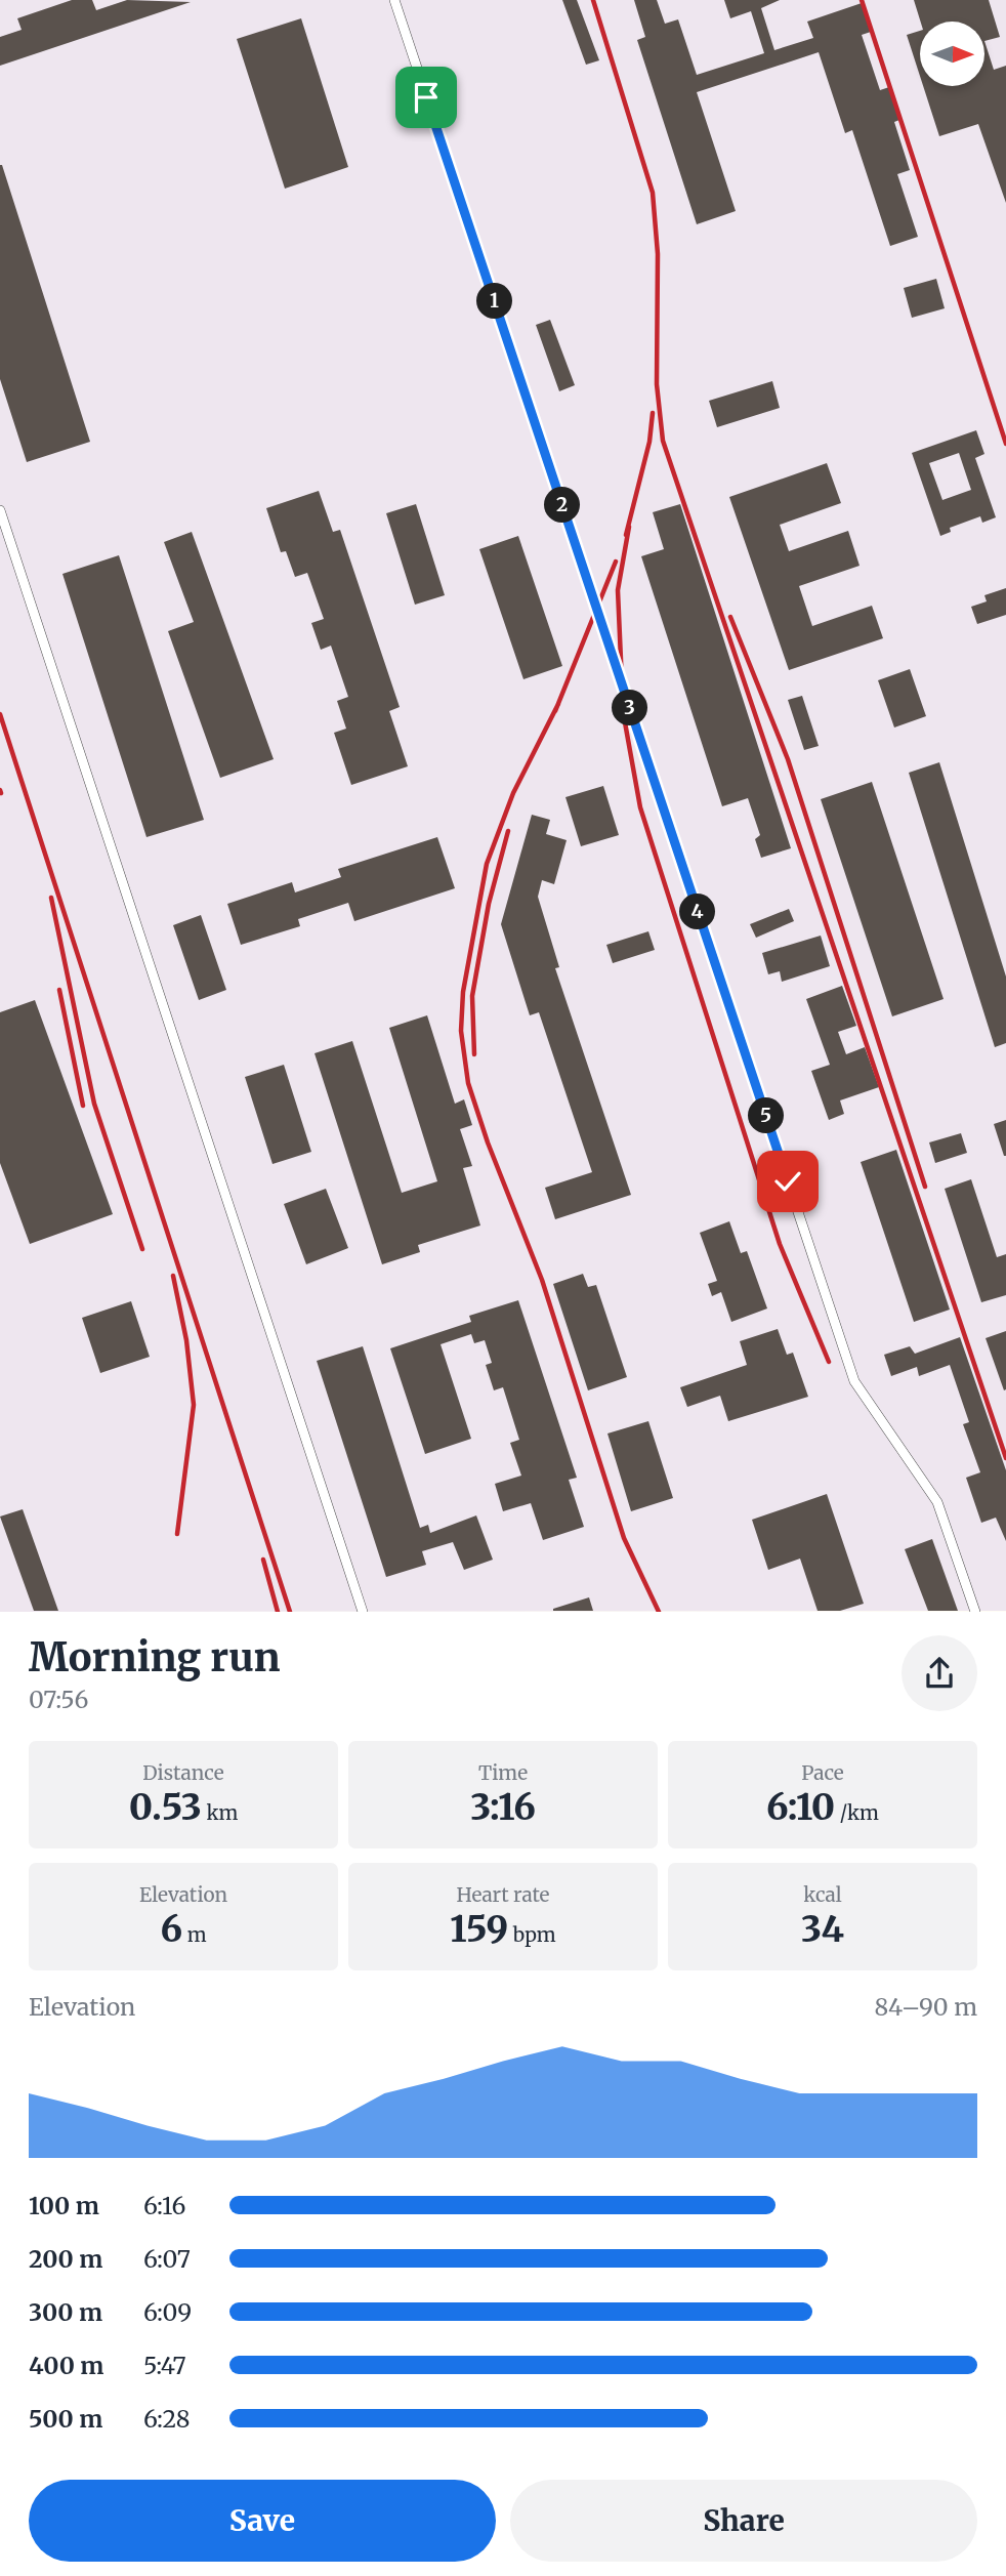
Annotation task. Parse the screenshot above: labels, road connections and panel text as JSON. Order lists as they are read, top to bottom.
{
  "north": "right",
  "page": {
    "pins": [
      "1",
      "2",
      "3",
      "4",
      "5"
    ],
    "heading": ["Morning run", "07:56"],
    "stats": [
      ["Distance", "0.53 km"],
      ["Time", "3:16"],
      ["Pace", "6:10 /km"],
      ["Elevation", "6 m"],
      ["Heart rate", "159 bpm"],
      ["kcal", "34"]
    ],
    "chart": ["Elevation", "84–90 m"],
    "list": [
      {
        "name": "100 m",
        "note": "6:16"
      },
      {
        "name": "200 m",
        "note": "6:07"
      },
      {
        "name": "300 m",
        "note": "6:09"
      },
      {
        "name": "400 m",
        "note": "5:47"
      },
      {
        "name": "500 m",
        "note": "6:28"
      }
    ],
    "buttons": ["Save", "Share"]
  }
}
